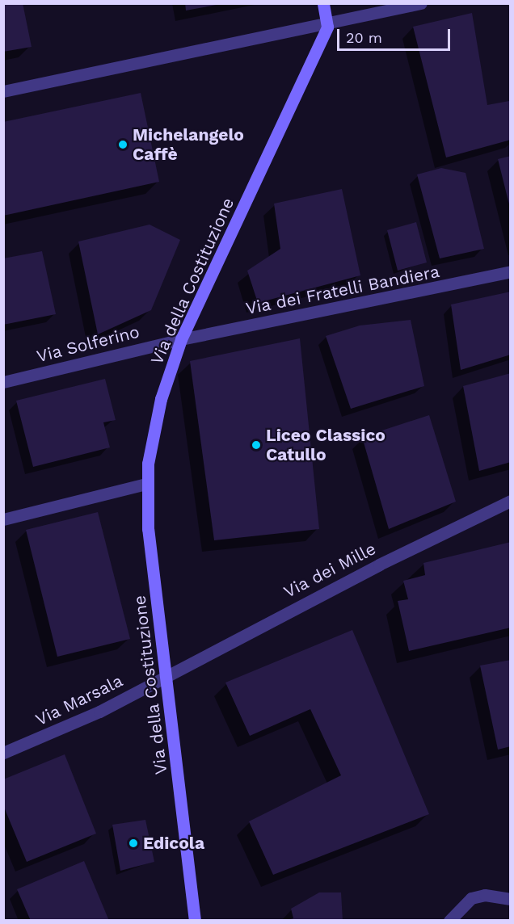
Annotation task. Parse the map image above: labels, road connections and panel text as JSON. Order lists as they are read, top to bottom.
{
  "streets": {
    "main road": ["Via della Costituzione"],
    "street": [
      "Via dei Fratelli Bandiera",
      "Via Solferino",
      "Via dei Mille",
      "Via Marsala"
    ]
  },
  "crossings": [
    ["Via della Costituzione", "Via dei Fratelli Bandiera"],
    ["Via della Costituzione", "Via Solferino"],
    ["Via della Costituzione", "Via dei Mille"],
    ["Via della Costituzione", "Via Marsala"],
    ["Via dei Fratelli Bandiera", "Via Solferino"],
    ["Via dei Mille", "Via Marsala"]
  ],
  "places": ["Michelangelo Caffè", "Liceo Classico Catullo", "Edicola"],
  "scale_bar": "20 m"
}
